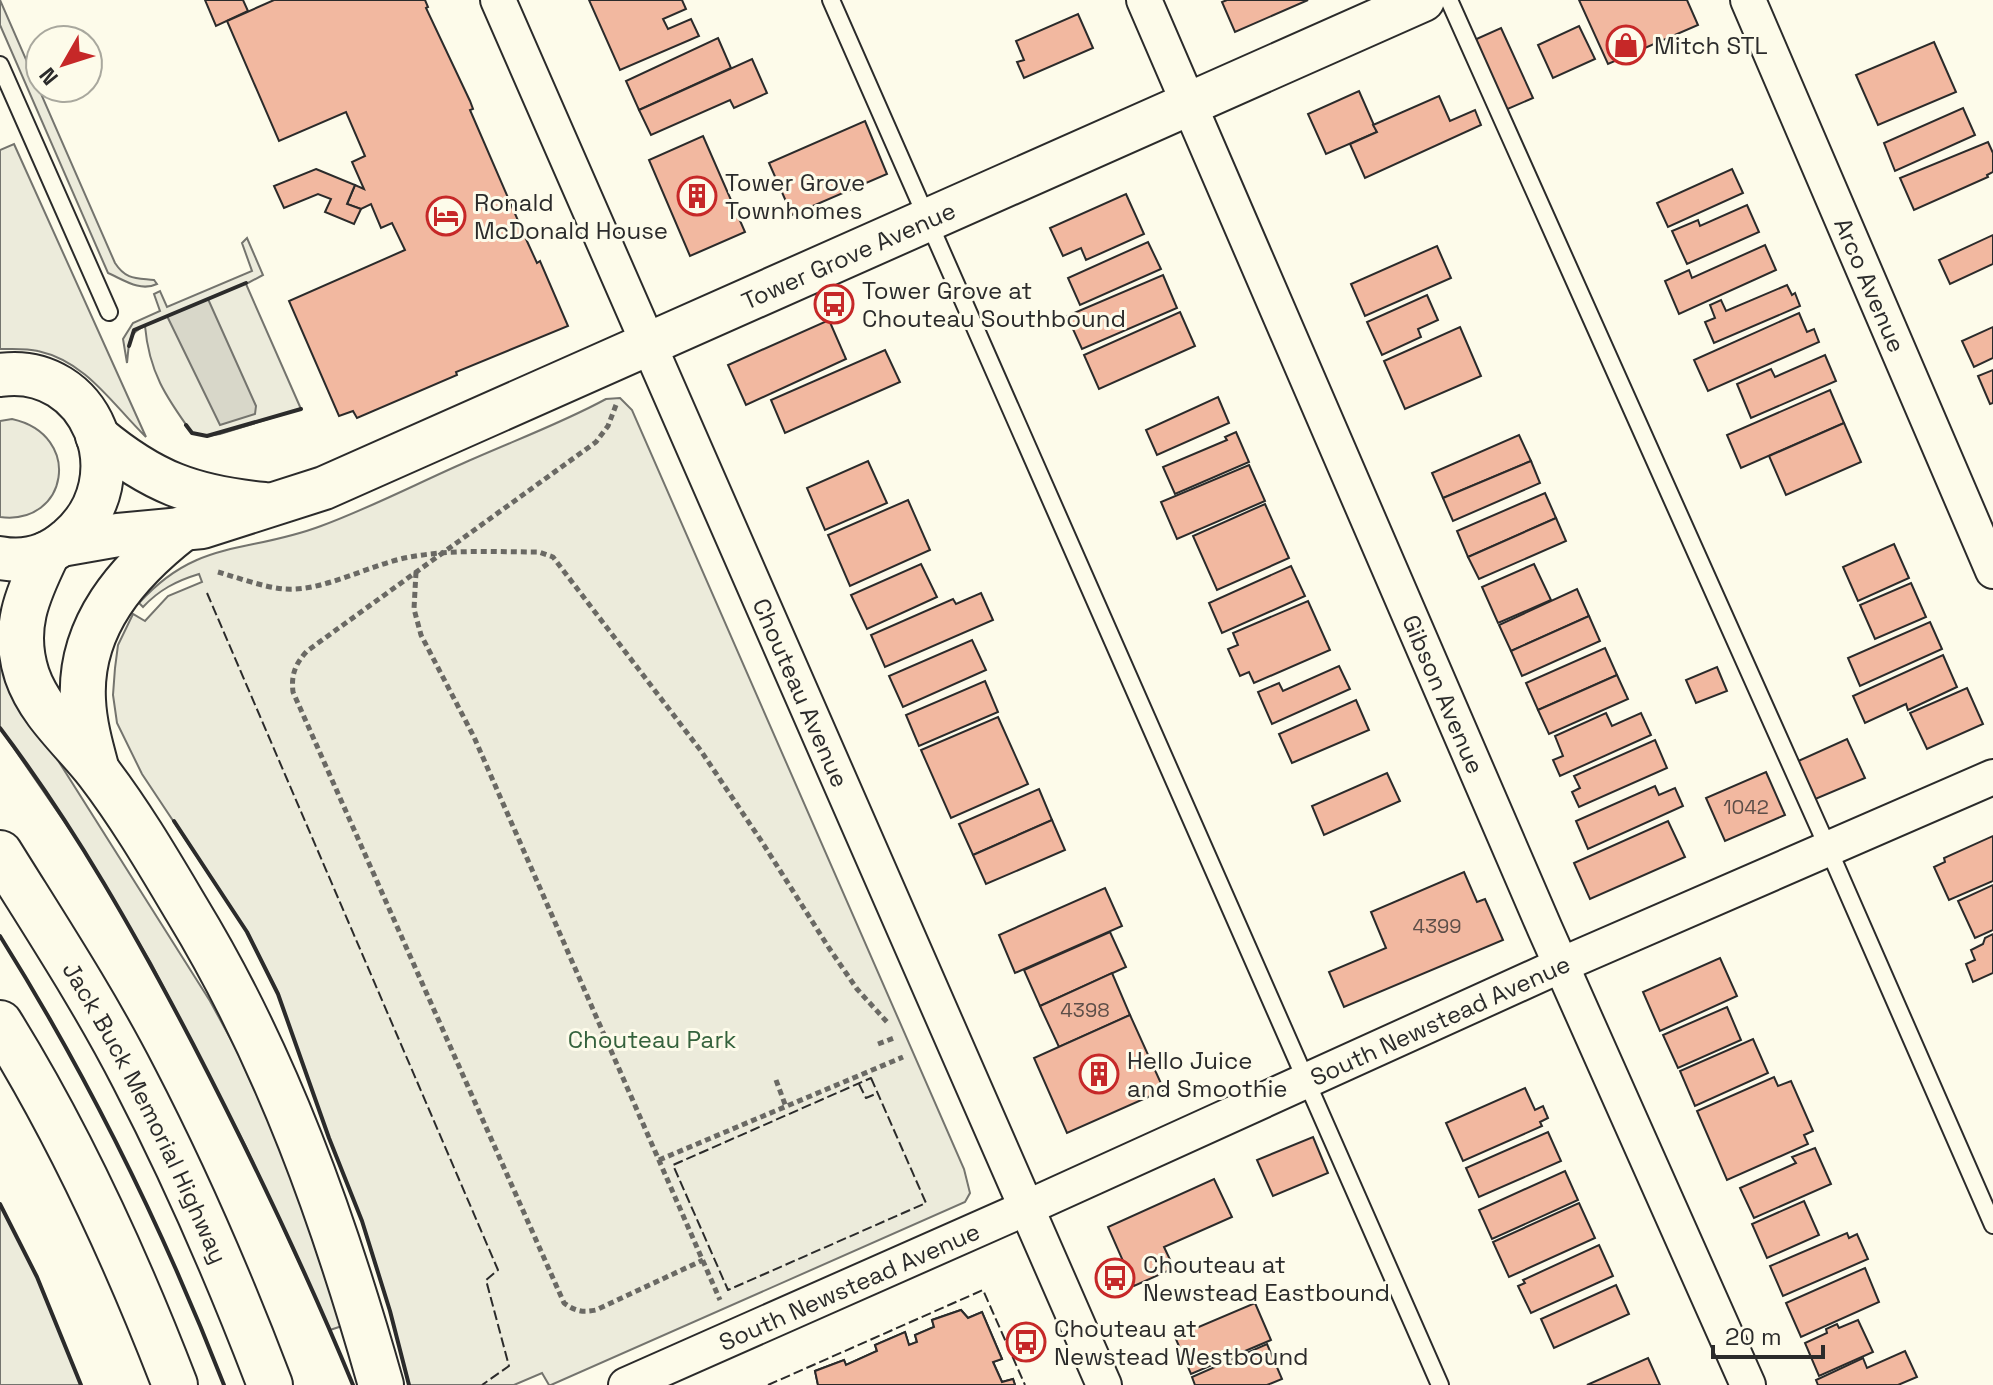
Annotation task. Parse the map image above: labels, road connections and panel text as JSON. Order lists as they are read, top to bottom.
{
  "streets": {
    "highway": ["Jack Buck Memorial Highway"],
    "street": [
      "Tower Grove Avenue",
      "Arco Avenue",
      "Chouteau Avenue",
      "Gibson Avenue",
      "South Newstead Avenue"
    ]
  },
  "crossings": [
    ["Tower Grove Avenue", "Chouteau Avenue"],
    ["Tower Grove Avenue", "Gibson Avenue"],
    ["Chouteau Avenue", "South Newstead Avenue"],
    ["Gibson Avenue", "South Newstead Avenue"]
  ],
  "parks": ["Chouteau Park"],
  "places": {
    "shop": ["Mitch STL"],
    "building": ["Tower Grove Townhomes", "Hello Juice and Smoothie"],
    "hotel": ["Ronald McDonald House"],
    "bus stop": ["Tower Grove at Chouteau Southbound", "Chouteau at Newstead Eastbound", "Chouteau at Newstead Westbound"]
  },
  "house_numbers": ["1042", "4399", "4398"],
  "scale_bar": "20 m",
  "north": "bottom left"
}
